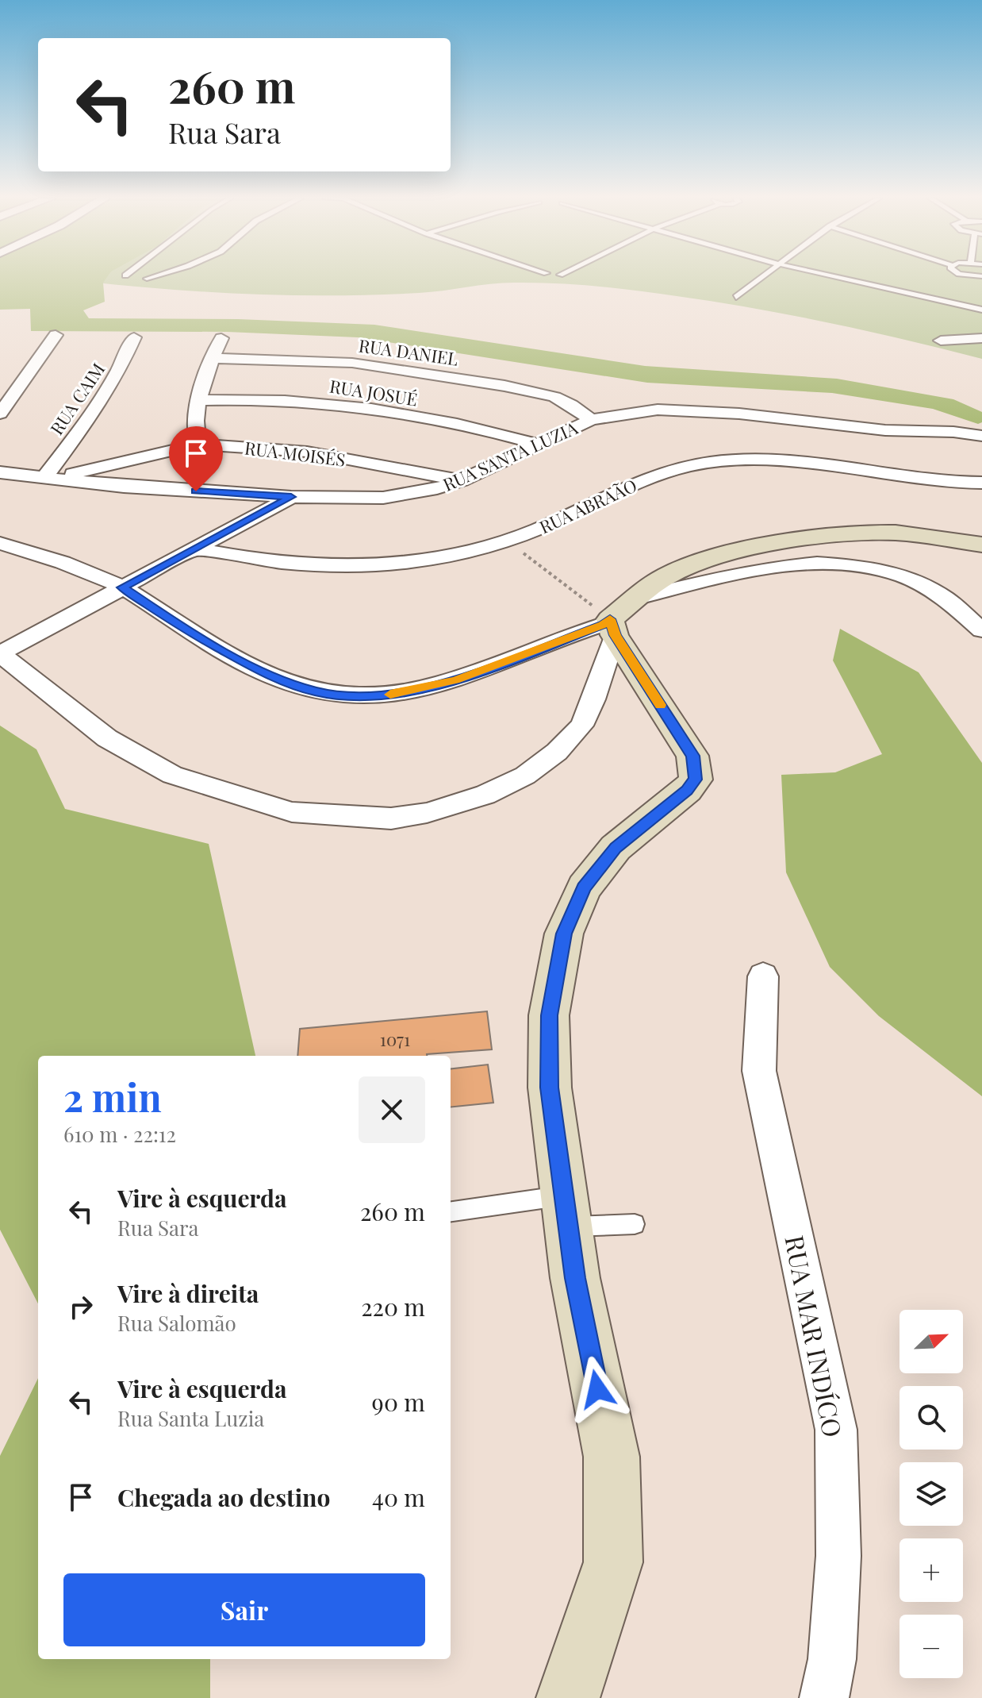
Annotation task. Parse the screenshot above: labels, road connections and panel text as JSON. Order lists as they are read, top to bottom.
{
  "streets": {
    "street": [
      "RUA DANIEL",
      "RUA JOSUÉ",
      "RUA CAIM",
      "RUA MOISÉS",
      "RUA SANTA LUZIA",
      "RUA ABRAÃO",
      "RUA MAR INDÍCO"
    ]
  },
  "crossings": [
    ["RUA DANIEL", "RUA SANTA LUZIA"],
    ["RUA JOSUÉ", "RUA SANTA LUZIA"],
    ["RUA CAIM", "RUA MOISÉS"],
    ["RUA CAIM", "RUA SANTA LUZIA"],
    ["RUA MOISÉS", "RUA SANTA LUZIA"]
  ],
  "house_numbers": ["1071"],
  "north": "top right",
  "page": {
    "turn": ["260 m", "Rua Sara"],
    "heading": ["2 min", "610 m · 22:12"],
    "list": [
      {
        "name": "Vire à esquerda",
        "note": "Rua Sara",
        "value": "260 m"
      },
      {
        "name": "Vire à direita",
        "note": "Rua Salomão",
        "value": "220 m"
      },
      {
        "name": "Vire à esquerda",
        "note": "Rua Santa Luzia",
        "value": "90 m"
      },
      {
        "name": "Chegada ao destino",
        "value": "40 m"
      }
    ],
    "map_buttons": ["+", "−"],
    "buttons": "Sair"
  }
}
